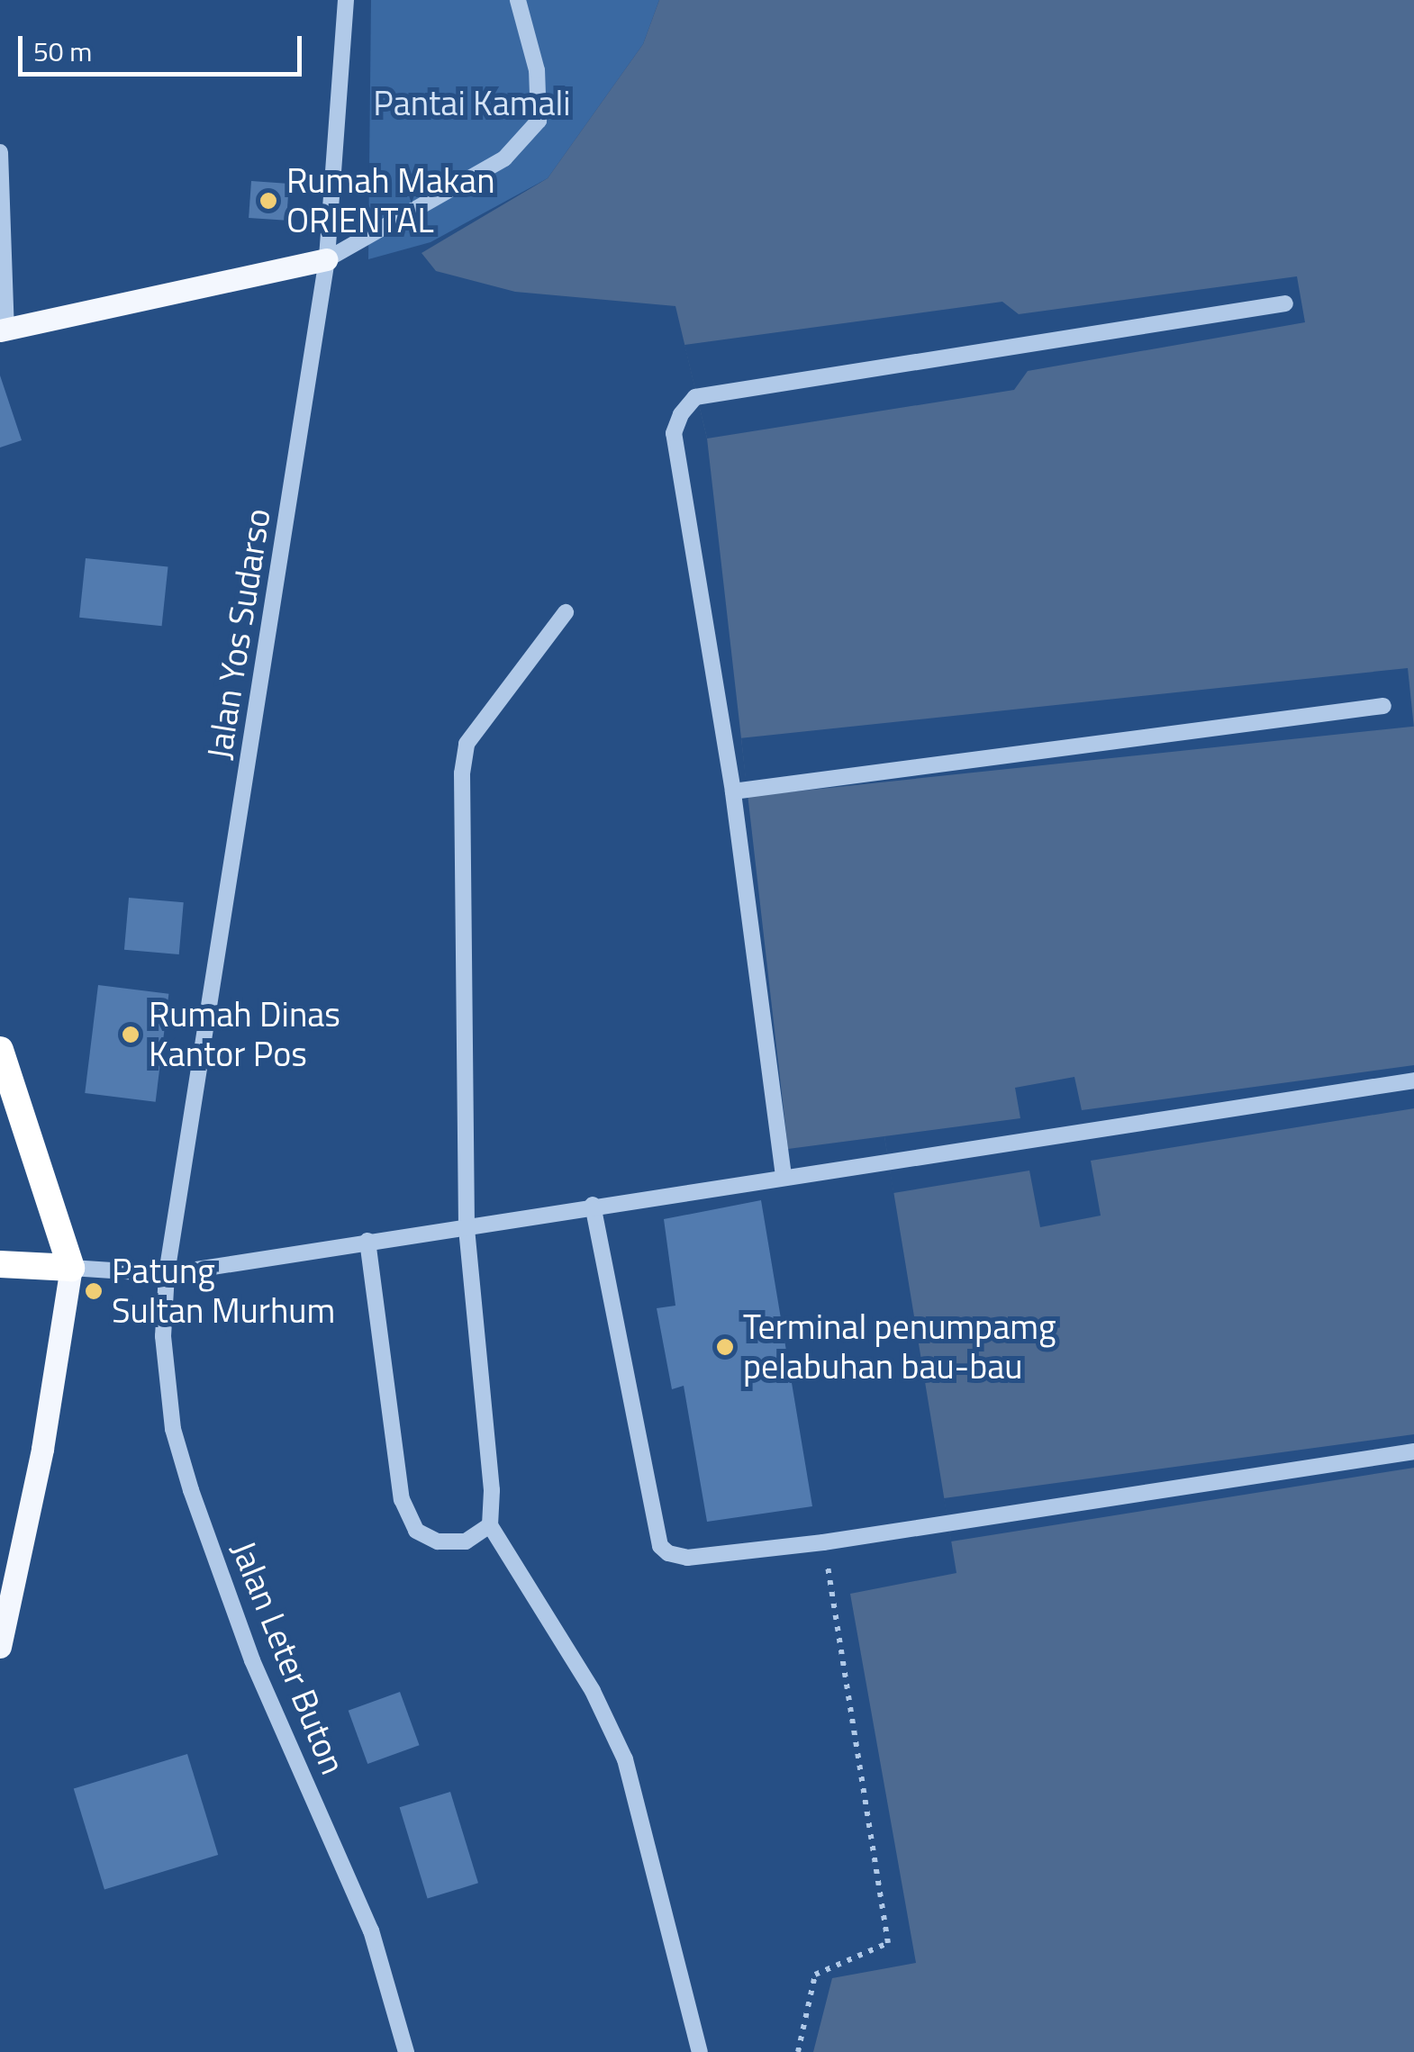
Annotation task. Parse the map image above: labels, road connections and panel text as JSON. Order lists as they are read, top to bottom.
{
  "streets": {
    "street": ["Jalan Yos Sudarso", "Jalan Leter Buton"]
  },
  "crossings": [
    ["Jalan Yos Sudarso", "Jalan Leter Buton"]
  ],
  "parks": ["Pantai Kamali"],
  "places": [
    "Rumah Makan ORIENTAL",
    "Rumah Dinas Kantor Pos",
    "Patung Sultan Murhum",
    "Terminal penumpamg pelabuhan bau-bau"
  ],
  "scale_bar": "50 m"
}
